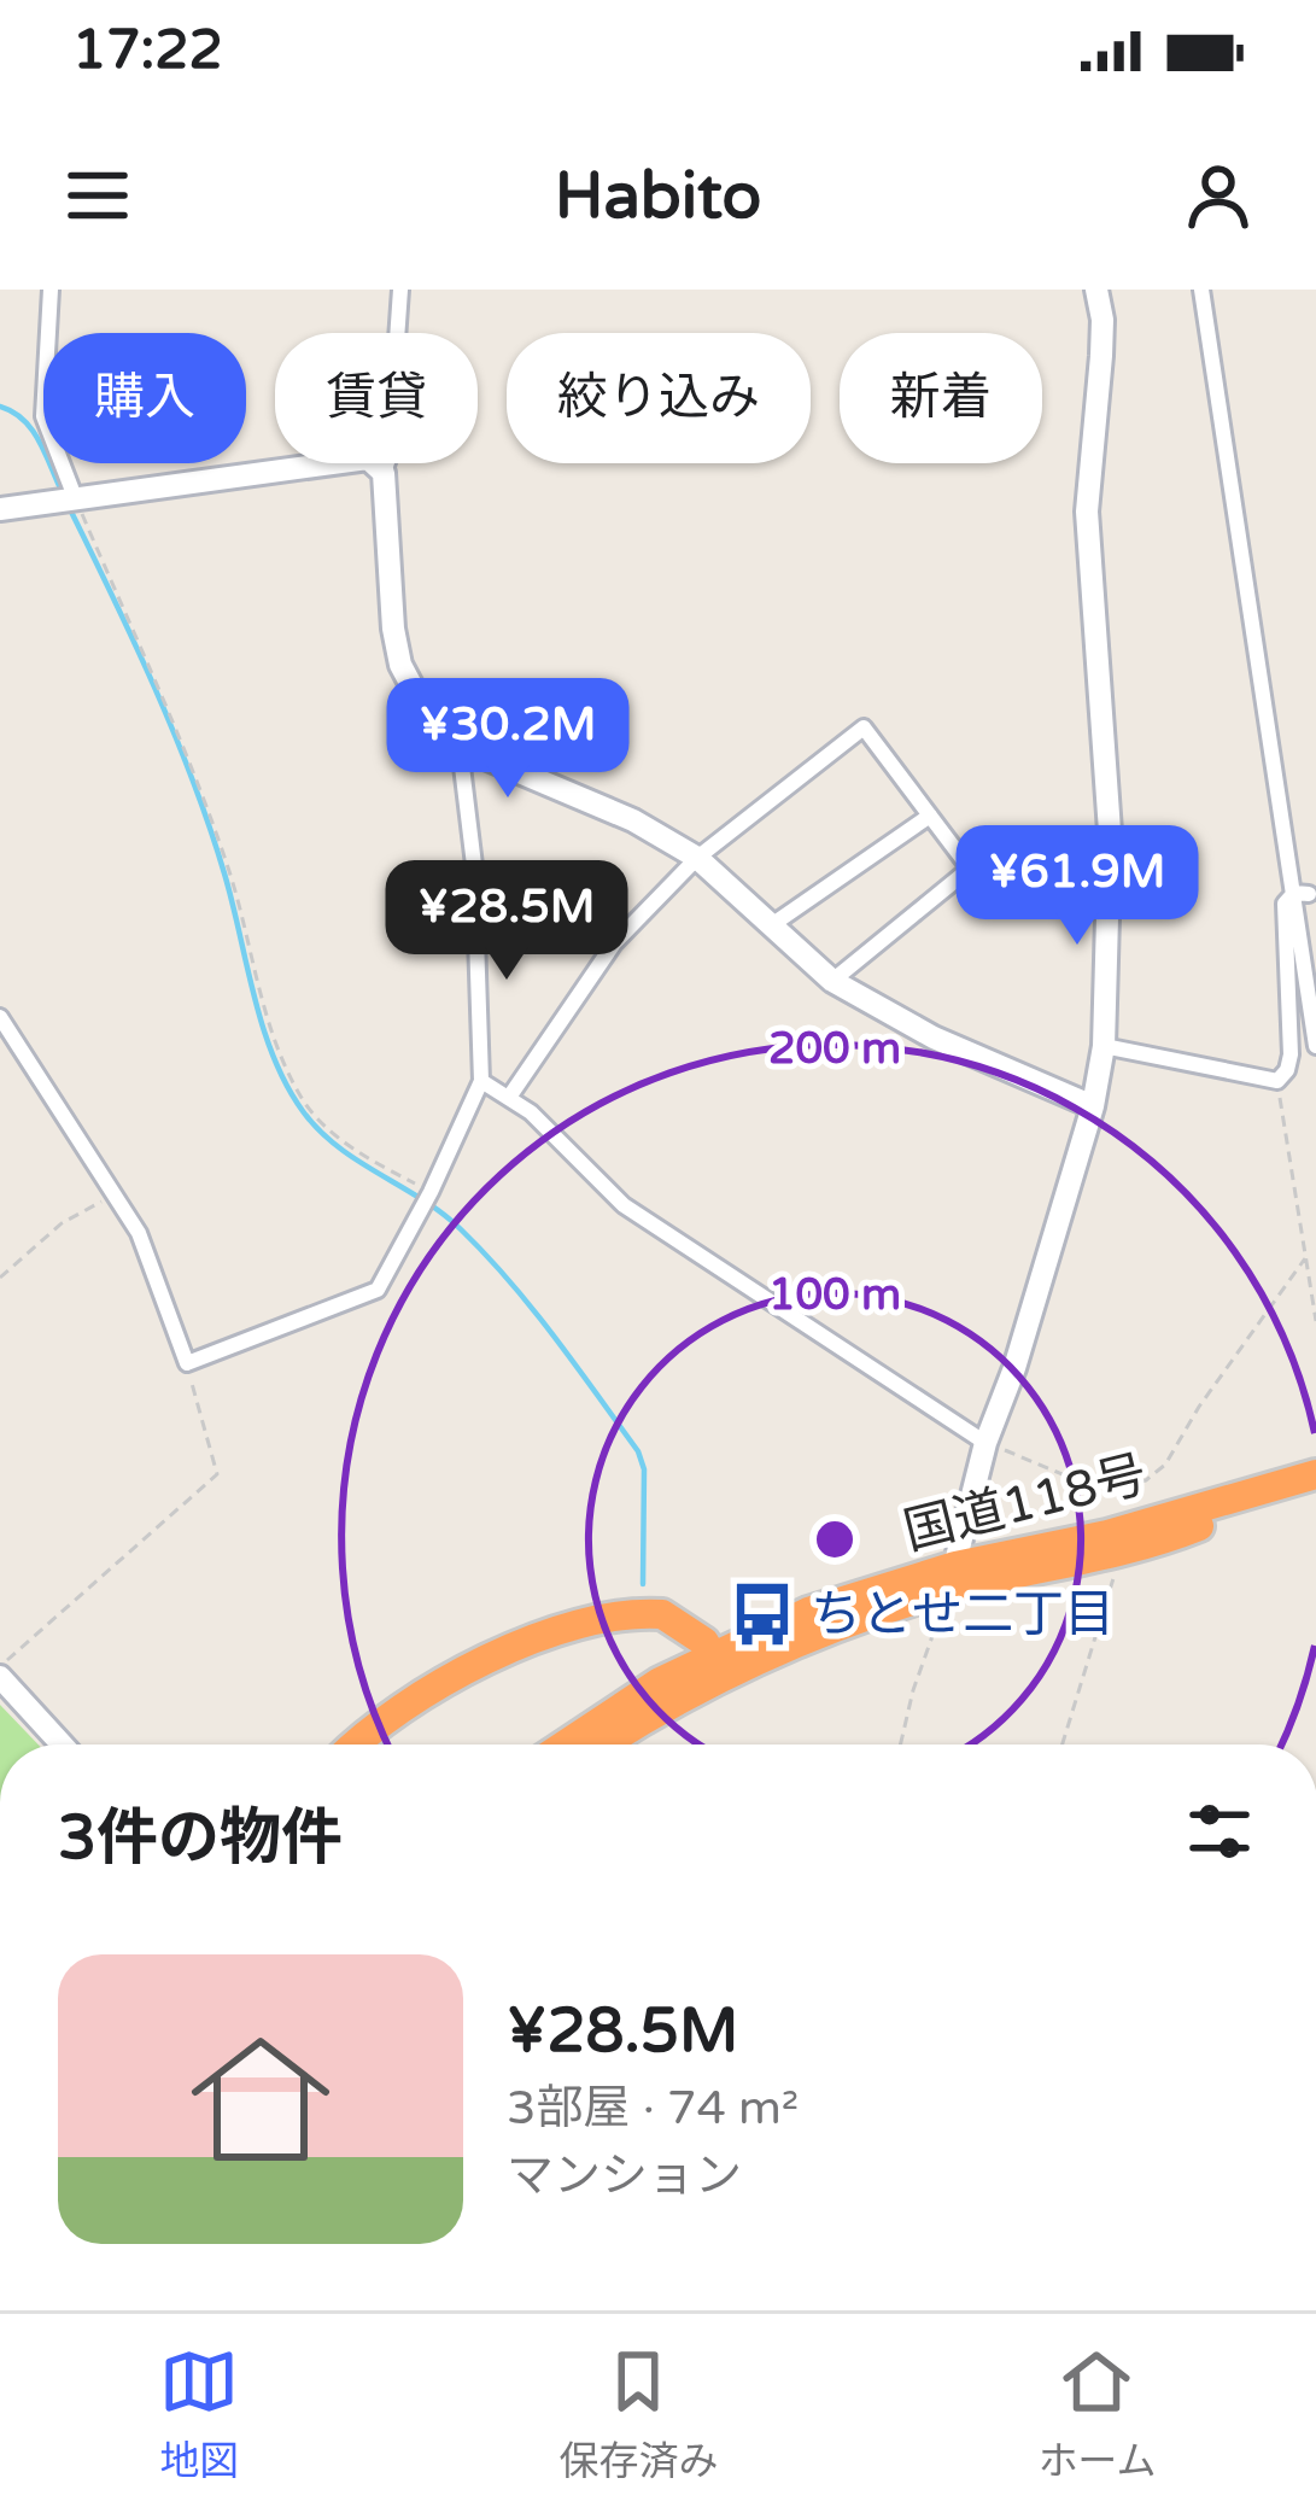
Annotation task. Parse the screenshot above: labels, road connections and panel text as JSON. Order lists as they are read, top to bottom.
{
  "streets": {
    "highway": ["国道118号"]
  },
  "places": {
    "bus stop": ["ちとせ二丁目"]
  },
  "page": {
    "status": "17:22",
    "header": "Habito",
    "chip": [
      "購入",
      "賃貸",
      "絞り込み",
      "新着"
    ],
    "price": ["¥30.2M", "¥61.9M", "¥28.5M"],
    "heading": "3件の物件",
    "list": [
      {
        "name": "¥28.5M",
        "note": "3部屋 · 74 m² · マンション"
      }
    ],
    "tabs": ["地図", "保存済み", "ホーム"]
  },
  "rings": ["200 m", "100 m"]
}
